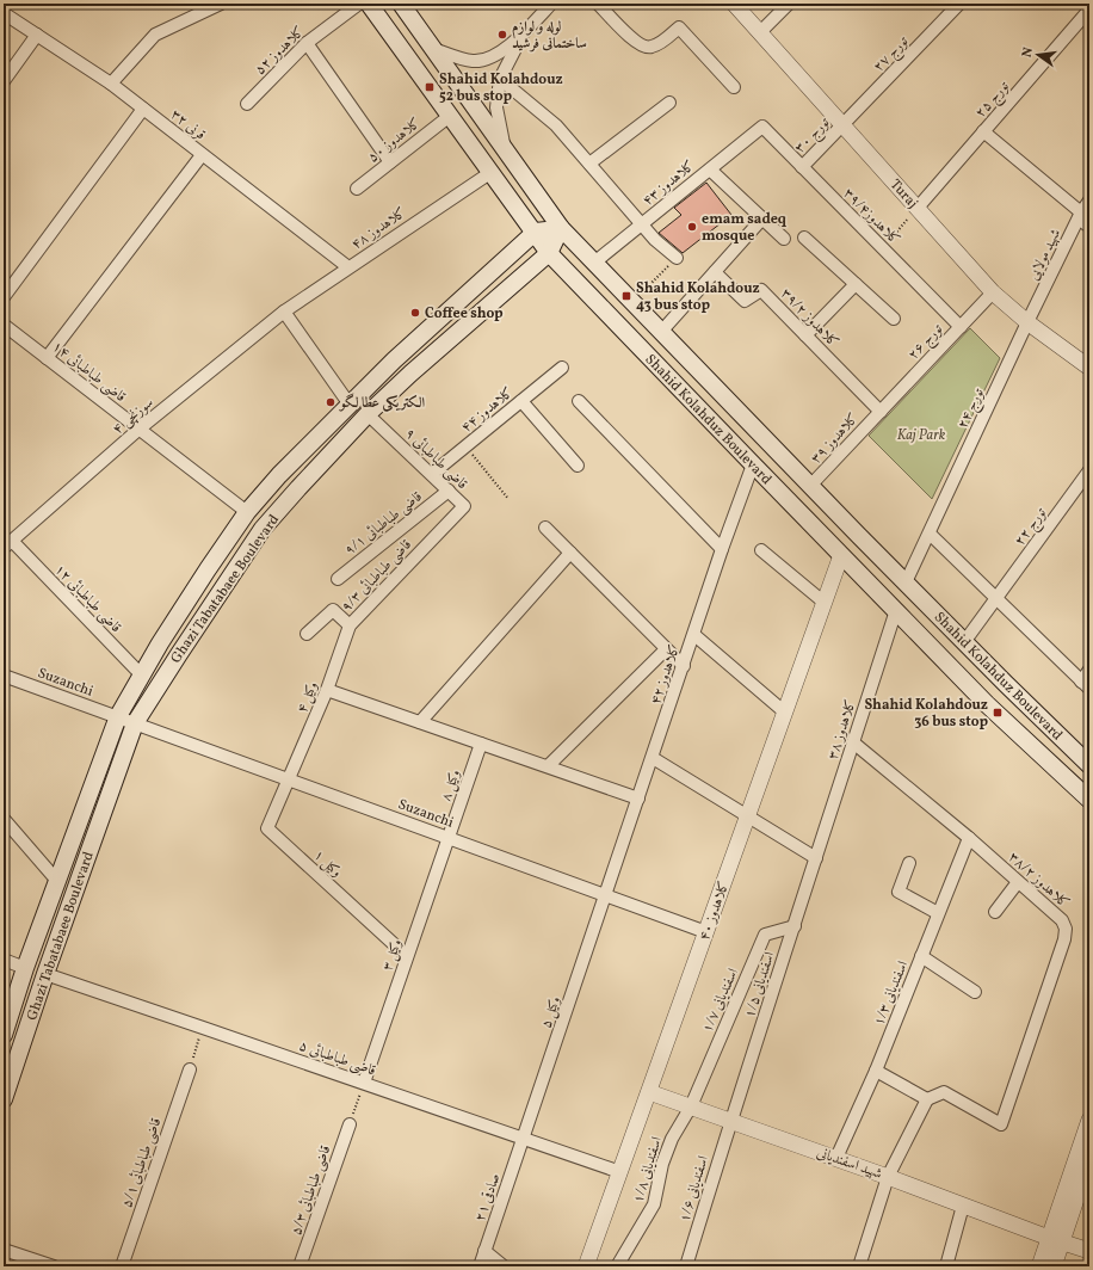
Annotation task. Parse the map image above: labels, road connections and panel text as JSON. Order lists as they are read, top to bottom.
{
  "streets": {
    "main road": ["Shahid Kolahduz Boulevard", "Ghazi Tabatabaee Boulevard"],
    "street": [
      "کلاهدوز ۵۲",
      "تورج ۲۷",
      "تورج ۲۵",
      "قرنی ۳۲",
      "تورج ۳۰",
      "کلاهدوز ۵۰",
      "کلاهدوز ۴۳",
      "Turaj",
      "کلاهدوز۳۹/۴",
      "کلاهدوز ۴۸",
      "شهید مولایی",
      "کلاهدوز ۳۹/۲",
      "تورج ۲۶",
      "قاضی طباطبائی ۱۴",
      "تورج ۲۴",
      "کلاهدوز ۴۴",
      "سوزنچی ۴",
      "کلاهدوز ۳۹",
      "قاضی طباطبائی ۹",
      "قاضی طباطبائی ۹/۱",
      "تورج ۲۲",
      "قاضی طباطبائی ۹/۳",
      "قاضی طباطبائی ۱۲",
      "کلاهدوز ۴۲",
      "Suzanchi",
      "وکيل ۴",
      "کلاهدوز ۳۸",
      "وکيل ۸",
      "وکيل ۱",
      "کلاهدوز ۳۸/۲",
      "کلاهدوز ۴۰",
      "وکيل ۳",
      "اسفندیانی ۱/۵",
      "اسفندیانی ۱/۳",
      "۱/۷ اسفندیانی",
      "وکيل ۵",
      "قاضی طباطبائی ۵",
      "قاضی طباطبائی ۵/۱",
      "شهید اسفندیانی",
      "اسفندیانی ۱/۸",
      "اسفندیانی ۱/۶",
      "قاضی طباطبائی ۵/۳",
      "صادقی ۲۱"
    ]
  },
  "crossings": [
    ["تورج ۲۷", "تورج ۳۰"],
    ["تورج ۲۷", "Turaj"],
    ["تورج ۲۵", "Turaj"],
    ["قرنی ۳۲", "کلاهدوز ۴۸"],
    ["تورج ۳۰", "Turaj"],
    ["تورج ۳۰", "کلاهدوز۳۹/۴"],
    ["کلاهدوز ۵۰", "Shahid Kolahduz Boulevard"],
    ["کلاهدوز ۴۳", "کلاهدوز۳۹/۴"],
    ["کلاهدوز ۴۳", "Shahid Kolahduz Boulevard"],
    ["Turaj", "شهید مولایی"],
    ["Turaj", "تورج ۲۶"],
    ["Turaj", "تورج ۲۴"],
    ["کلاهدوز۳۹/۴", "تورج ۲۶"],
    ["کلاهدوز ۴۸", "سوزنچی ۴"],
    ["کلاهدوز ۴۸", "Shahid Kolahduz Boulevard"],
    ["شهید مولایی", "تورج ۲۴"],
    ["کلاهدوز ۳۹/۲", "تورج ۲۶"],
    ["کلاهدوز ۳۹/۲", "کلاهدوز ۳۹"],
    ["تورج ۲۶", "کلاهدوز ۳۹"],
    ["قاضی طباطبائی ۱۴", "سوزنچی ۴"],
    ["قاضی طباطبائی ۱۴", "Ghazi Tabatabaee Boulevard"],
    ["تورج ۲۴", "Shahid Kolahduz Boulevard"],
    ["کلاهدوز ۴۴", "قاضی طباطبائی ۹"],
    ["سوزنچی ۴", "قاضی طباطبائی ۱۲"],
    ["Shahid Kolahduz Boulevard", "کلاهدوز ۳۹"],
    ["Shahid Kolahduz Boulevard", "تورج ۲۲"],
    ["Shahid Kolahduz Boulevard", "Ghazi Tabatabaee Boulevard"],
    ["Shahid Kolahduz Boulevard", "کلاهدوز ۴۲"],
    ["Shahid Kolahduz Boulevard", "کلاهدوز ۳۸"],
    ["Shahid Kolahduz Boulevard", "کلاهدوز ۴۰"],
    ["قاضی طباطبائی ۹", "قاضی طباطبائی ۹/۱"],
    ["قاضی طباطبائی ۹", "قاضی طباطبائی ۹/۳"],
    ["قاضی طباطبائی ۹", "Ghazi Tabatabaee Boulevard"],
    ["قاضی طباطبائی ۹/۳", "وکيل ۴"],
    ["Ghazi Tabatabaee Boulevard", "قاضی طباطبائی ۱۲"],
    ["Ghazi Tabatabaee Boulevard", "Suzanchi"],
    ["Ghazi Tabatabaee Boulevard", "قاضی طباطبائی ۵"],
    ["کلاهدوز ۴۲", "Suzanchi"],
    ["کلاهدوز ۴۲", "وکيل ۵"],
    ["Suzanchi", "وکيل ۴"],
    ["Suzanchi", "وکيل ۸"],
    ["Suzanchi", "وکيل ۱"],
    ["Suzanchi", "کلاهدوز ۴۰"],
    ["Suzanchi", "وکيل ۳"],
    ["Suzanchi", "وکيل ۵"],
    ["وکيل ۴", "وکيل ۱"],
    ["کلاهدوز ۳۸", "کلاهدوز ۳۸/۲"],
    ["کلاهدوز ۳۸", "اسفندیانی ۱/۵"],
    ["وکيل ۸", "وکيل ۳"],
    ["وکيل ۱", "وکيل ۳"],
    ["کلاهدوز ۳۸/۲", "اسفندیانی ۱/۳"],
    ["کلاهدوز ۴۰", "قاضی طباطبائی ۵"],
    ["کلاهدوز ۴۰", "شهید اسفندیانی"],
    ["وکيل ۳", "قاضی طباطبائی ۵"],
    ["اسفندیانی ۱/۵", "۱/۷ اسفندیانی"],
    ["اسفندیانی ۱/۵", "شهید اسفندیانی"],
    ["اسفندیانی ۱/۵", "اسفندیانی ۱/۶"],
    ["اسفندیانی ۱/۳", "شهید اسفندیانی"],
    ["۱/۷ اسفندیانی", "شهید اسفندیانی"],
    ["۱/۷ اسفندیانی", "اسفندیانی ۱/۸"],
    ["وکيل ۵", "قاضی طباطبائی ۵"],
    ["وکيل ۵", "صادقی ۲۱"],
    ["قاضی طباطبائی ۵", "صادقی ۲۱"],
    ["شهید اسفندیانی", "اسفندیانی ۱/۸"],
    ["شهید اسفندیانی", "اسفندیانی ۱/۶"]
  ],
  "parks": ["Kaj Park"],
  "places": {
    "other": [
      "لوله و لوازم ساختمانی فرشید",
      "emam sadeq mosque",
      "Coffee shop",
      "الکتریکی عطا لگو"
    ],
    "transit": ["Shahid Kolahdouz 52 bus stop", "Shahid Kolahdouz 43 bus stop", "Shahid Kolahdouz 36 bus stop"]
  },
  "north": "left"
}
